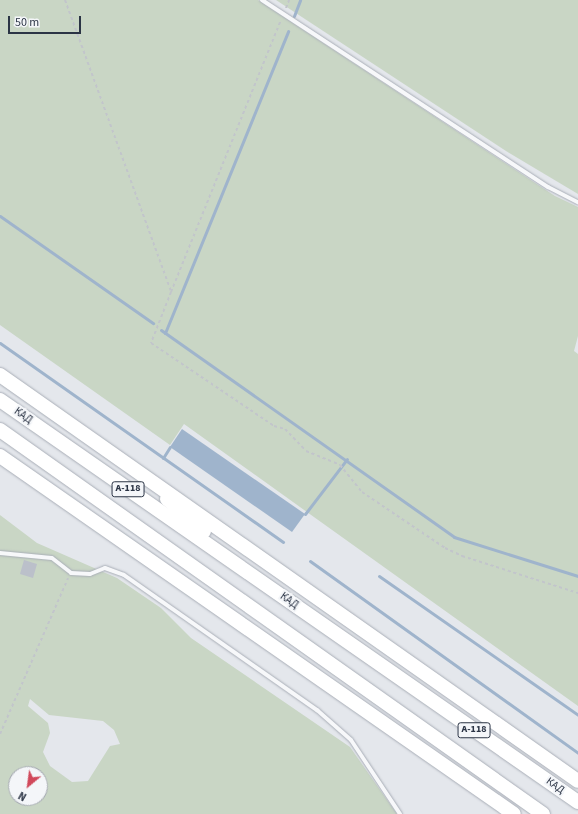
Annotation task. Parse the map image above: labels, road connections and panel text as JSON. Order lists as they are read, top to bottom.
{
  "streets": {
    "highway": ["КАД", "А-118"]
  },
  "scale_bar": "50 m",
  "north": "bottom left"
}
